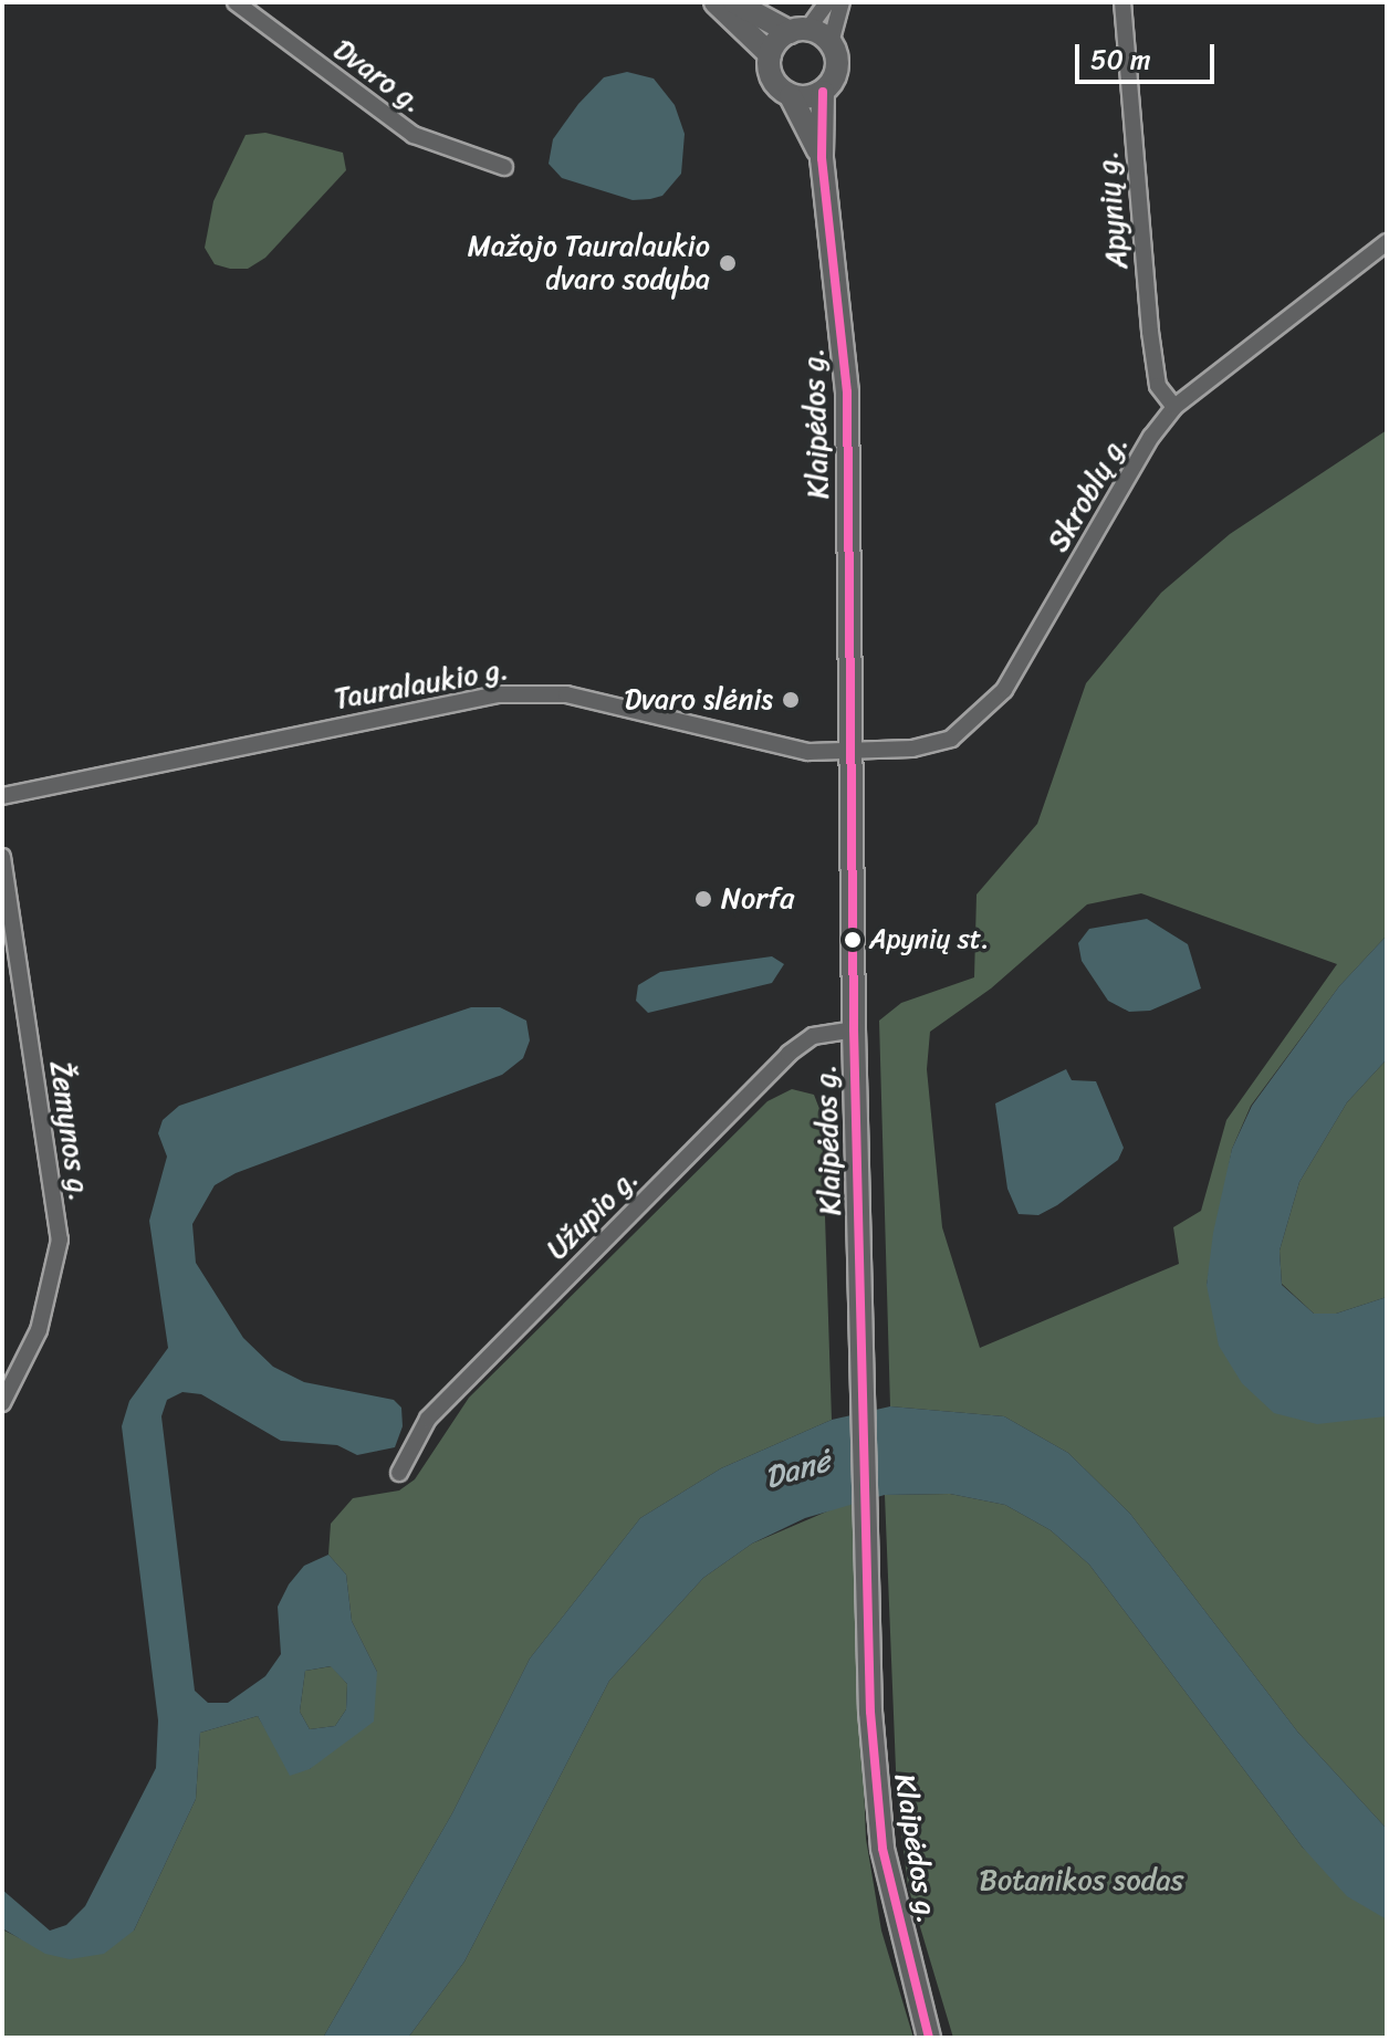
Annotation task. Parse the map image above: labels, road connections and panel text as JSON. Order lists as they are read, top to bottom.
{
  "streets": {
    "main road": ["Klaipėdos g."],
    "street": [
      "Dvaro g.",
      "Apynių g.",
      "Skroblų g.",
      "Tauralaukio g.",
      "Žemynos g.",
      "Užupio g."
    ]
  },
  "crossings": [
    ["Apynių g.", "Skroblų g."],
    ["Klaipėdos g.", "Skroblų g."],
    ["Klaipėdos g.", "Tauralaukio g."],
    ["Klaipėdos g.", "Užupio g."],
    ["Skroblų g.", "Tauralaukio g."]
  ],
  "water": ["Danė"],
  "parks": ["Botanikos sodas"],
  "places": [
    "Mažojo Tauralaukio dvaro sodyba",
    "Dvaro slėnis",
    "Norfa",
    "Apynių st."
  ],
  "scale_bar": "50 m"
}
